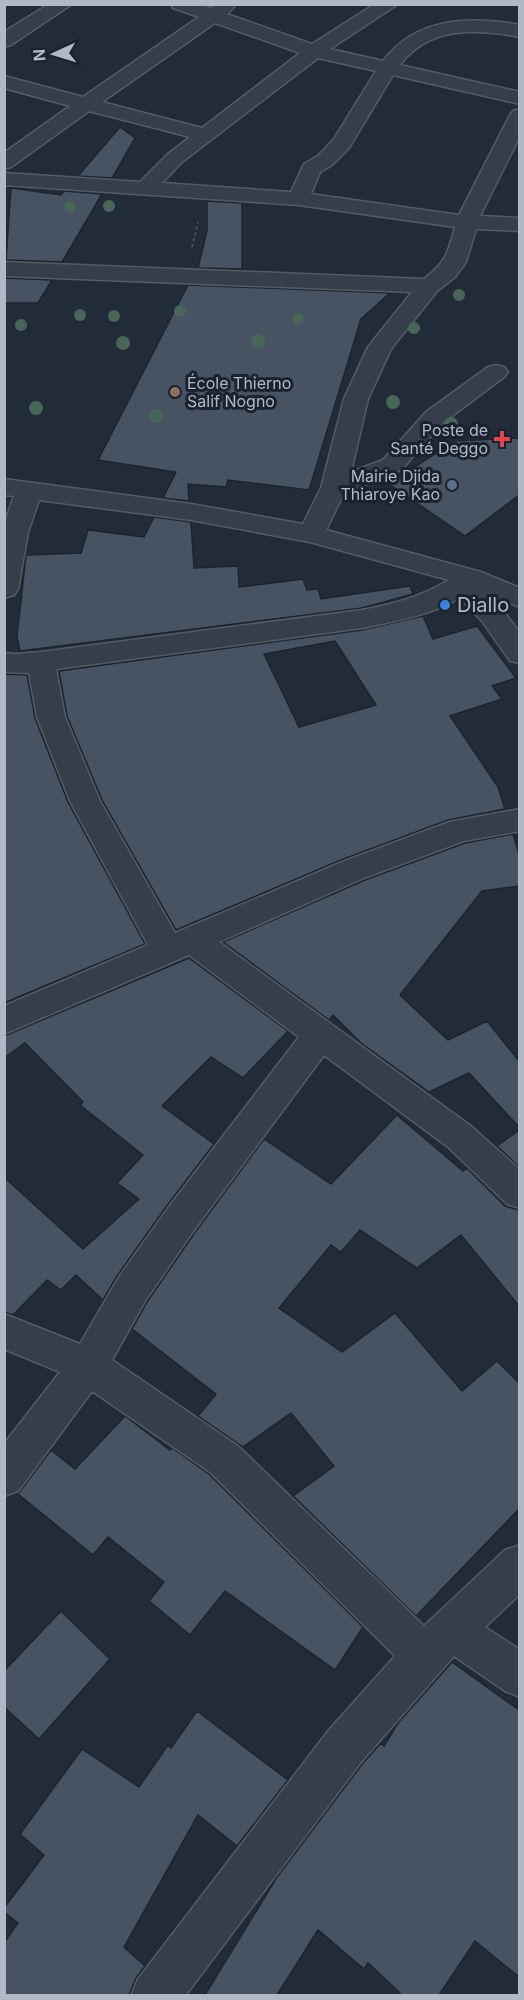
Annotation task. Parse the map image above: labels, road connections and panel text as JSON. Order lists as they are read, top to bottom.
{
  "places": {
    "other": ["École Thierno Salif Nogno", "Mairie Djida Thiaroye Kao", "Diallo"],
    "health": ["Poste de Santé Deggo"]
  },
  "north": "left"
}
